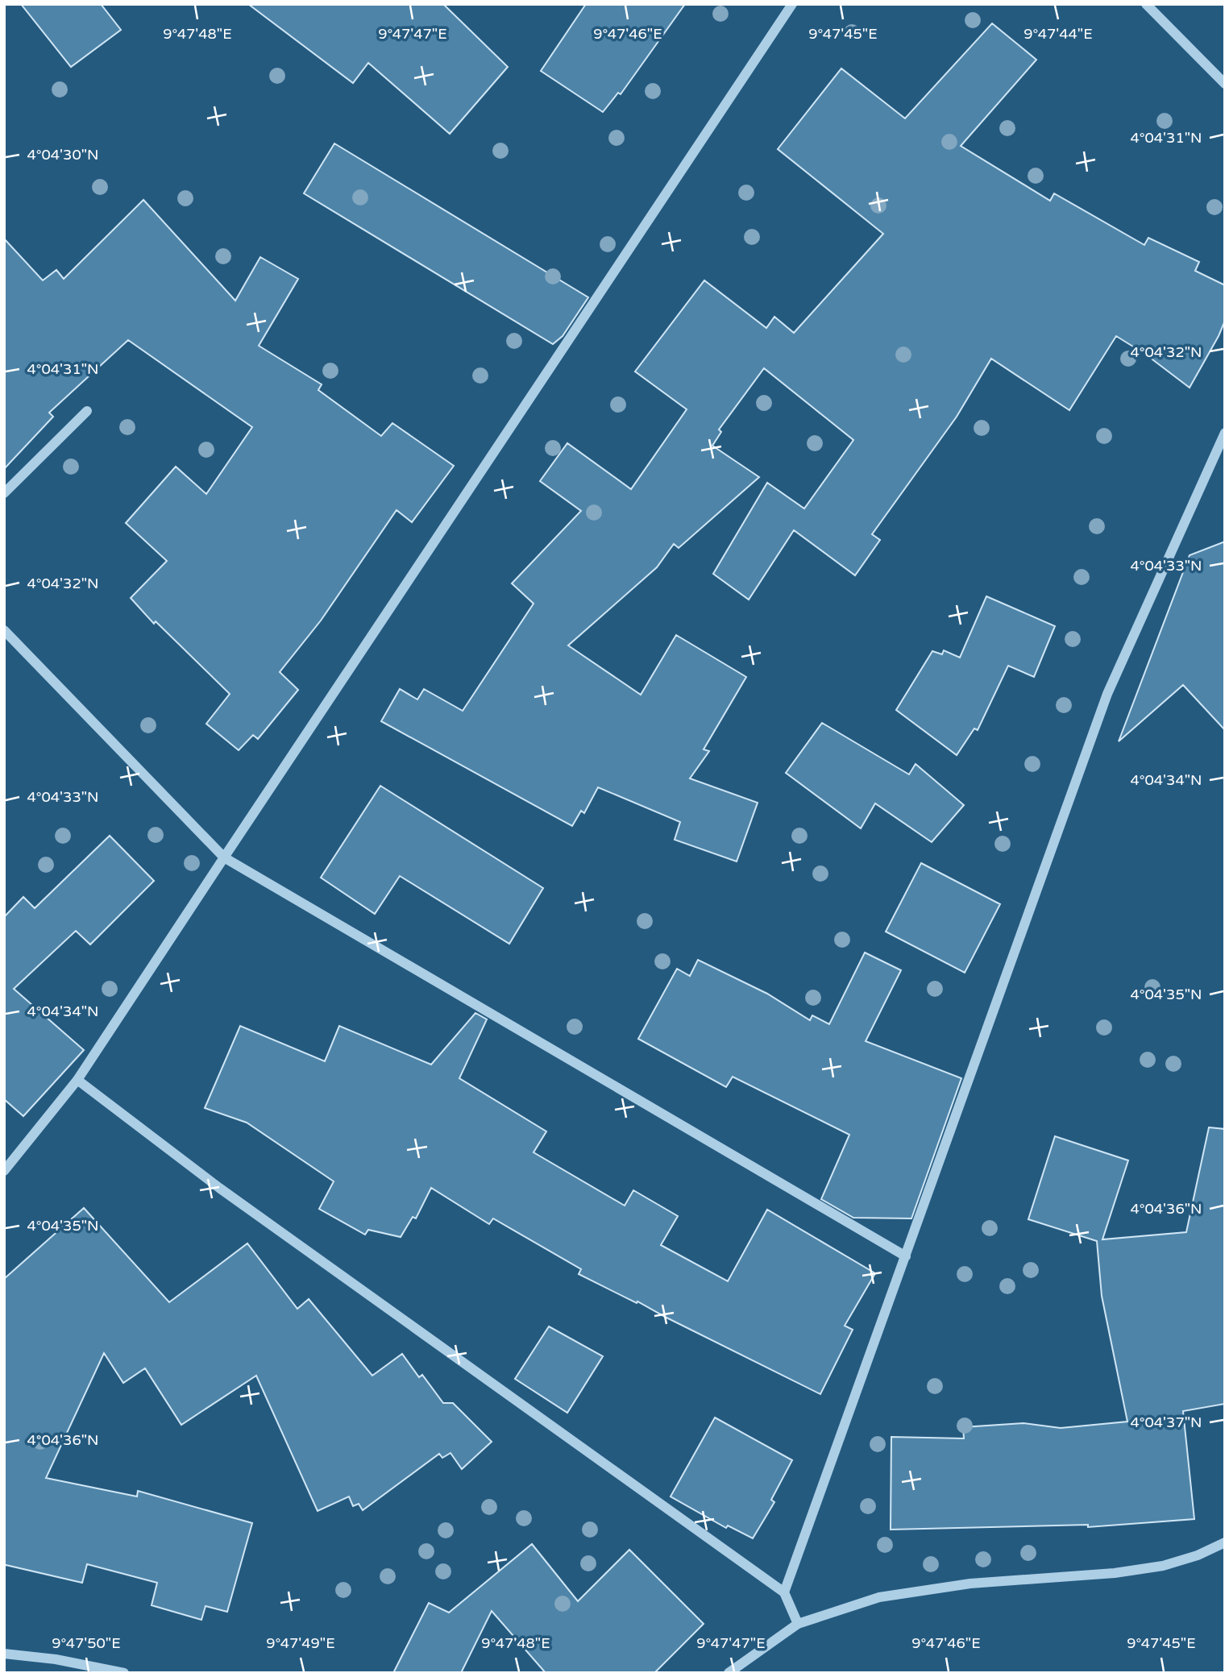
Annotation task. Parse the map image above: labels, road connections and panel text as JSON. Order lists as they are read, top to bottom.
{
  "coordinates": [
    "9°47'48\"E",
    "9°47'47\"E",
    "9°47'46\"E",
    "9°47'45\"E",
    "9°47'44\"E",
    "4°04'31\"N",
    "4°04'30\"N",
    "4°04'32\"N",
    "4°04'33\"N",
    "4°04'34\"N",
    "4°04'35\"N",
    "4°04'36\"N",
    "4°04'37\"N",
    "9°47'50\"E",
    "9°47'49\"E"
  ]
}
